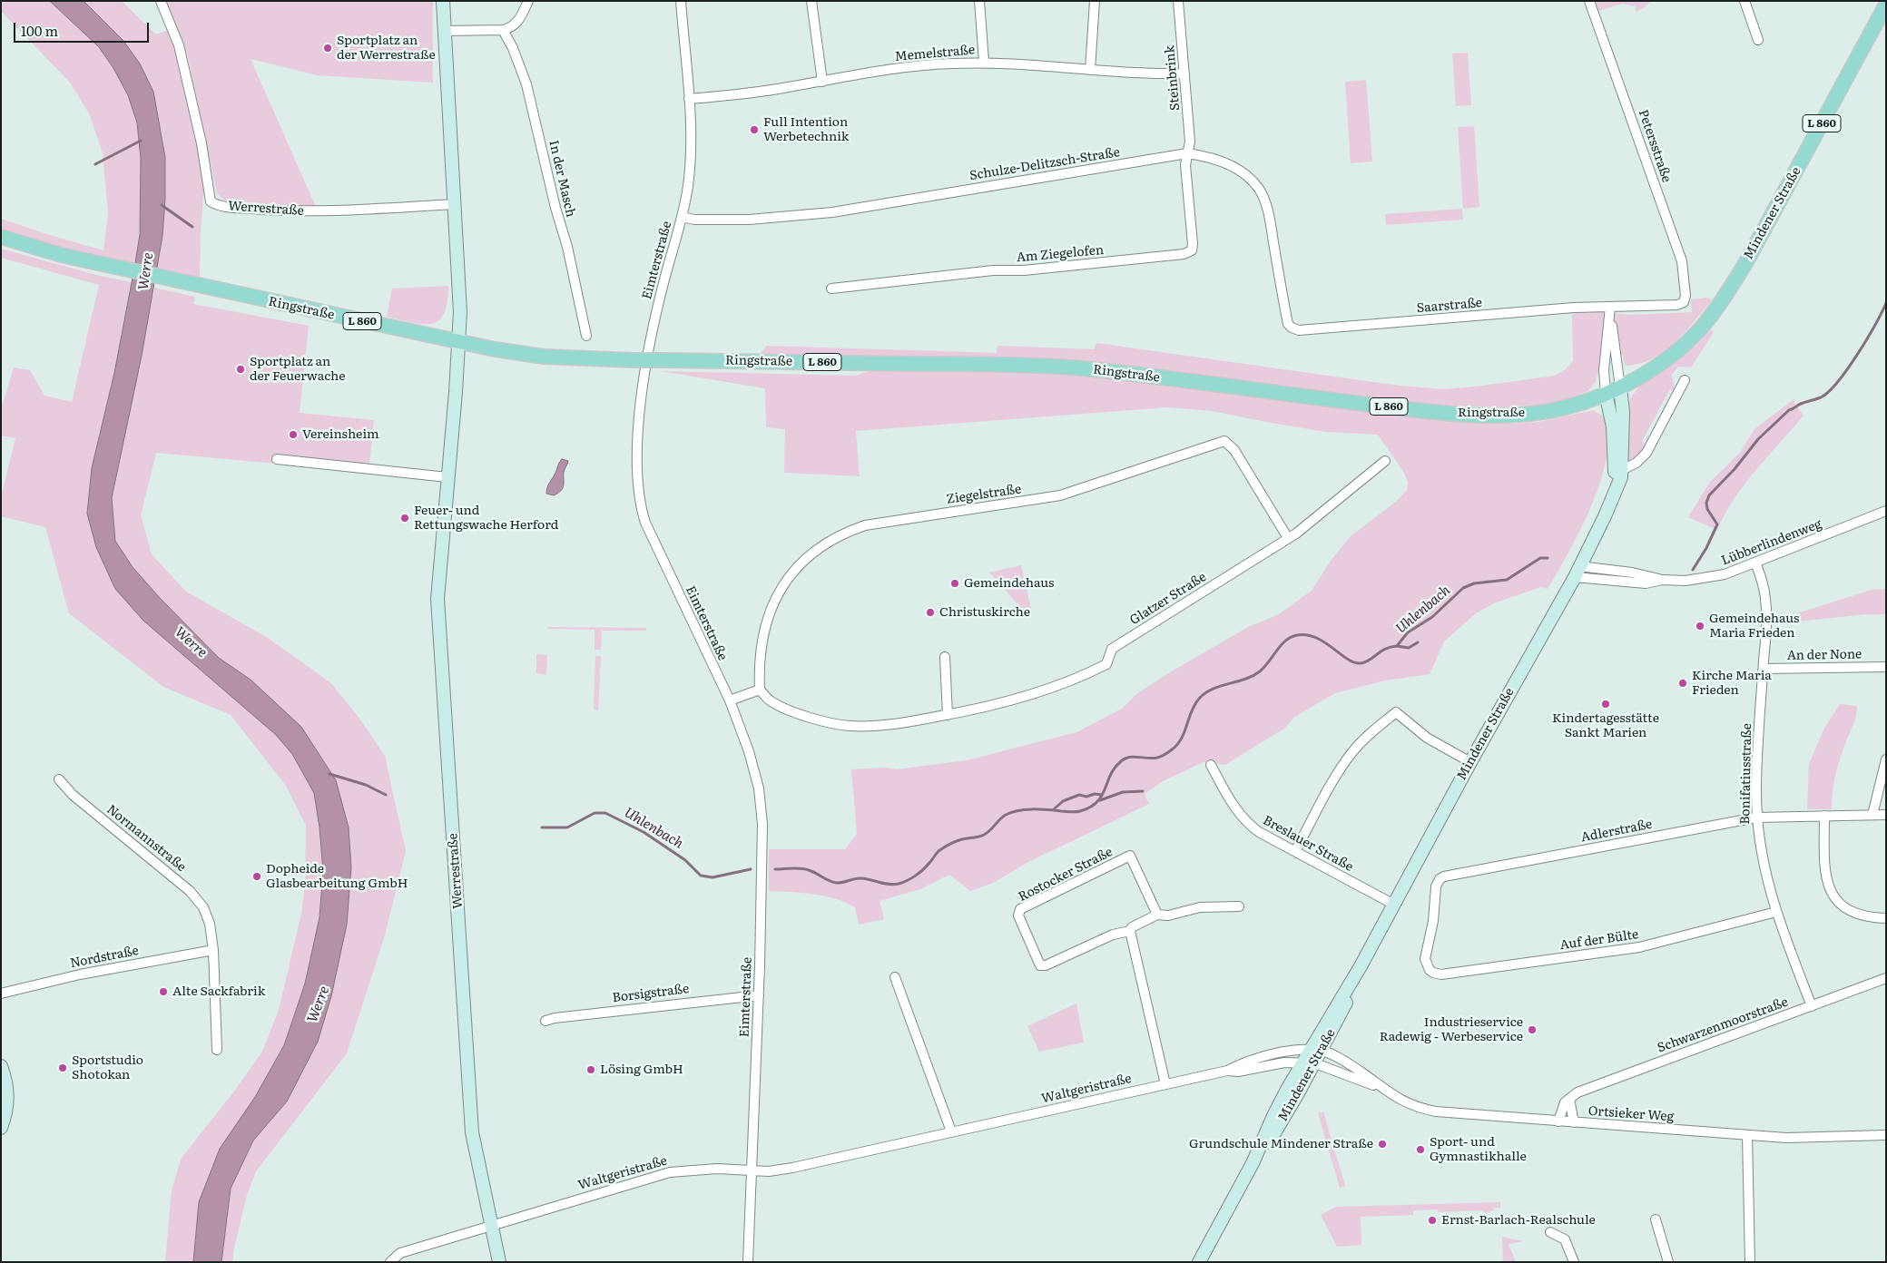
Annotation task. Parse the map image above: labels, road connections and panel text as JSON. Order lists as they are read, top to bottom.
{
  "streets": {
    "main road": [
      "L 860",
      "Werrestraße",
      "Mindener Straße",
      "Ringstraße"
    ],
    "street": [
      "Memelstraße",
      "Steinbrink",
      "Petersstraße",
      "Schulze-Delitzsch-Straße",
      "In der Masch",
      "Am Ziegelofen",
      "Eimterstraße",
      "Saarstraße",
      "Ziegelstraße",
      "Lübberlindenweg",
      "Glatzer Straße",
      "An der None",
      "Bonifatiusstraße",
      "Adlerstraße",
      "Normannstraße",
      "Breslauer Straße",
      "Rostocker Straße",
      "Auf der Bülte",
      "Nordstraße",
      "Borsigstraße",
      "Schwarzenmoorstraße",
      "Waltgeristraße",
      "Ortsieker Weg"
    ]
  },
  "crossings": [
    ["Memelstraße", "Steinbrink"],
    ["Memelstraße", "Eimterstraße"],
    ["Steinbrink", "Schulze-Delitzsch-Straße"],
    ["Steinbrink", "Am Ziegelofen"],
    ["Petersstraße", "Saarstraße"],
    ["Schulze-Delitzsch-Straße", "Am Ziegelofen"],
    ["Schulze-Delitzsch-Straße", "Eimterstraße"],
    ["Schulze-Delitzsch-Straße", "Saarstraße"],
    ["Werrestraße", "Ringstraße"],
    ["Werrestraße", "Waltgeristraße"],
    ["Mindener Straße", "Ringstraße"],
    ["Mindener Straße", "Lübberlindenweg"],
    ["Mindener Straße", "Breslauer Straße"],
    ["Mindener Straße", "Waltgeristraße"],
    ["Mindener Straße", "Ortsieker Weg"],
    ["Eimterstraße", "Borsigstraße"],
    ["Eimterstraße", "Waltgeristraße"],
    ["Ziegelstraße", "Glatzer Straße"],
    ["Lübberlindenweg", "Bonifatiusstraße"],
    ["An der None", "Bonifatiusstraße"],
    ["Bonifatiusstraße", "Adlerstraße"],
    ["Bonifatiusstraße", "Auf der Bülte"],
    ["Bonifatiusstraße", "Schwarzenmoorstraße"],
    ["Adlerstraße", "Auf der Bülte"],
    ["Normannstraße", "Nordstraße"],
    ["Waltgeristraße", "Ortsieker Weg"]
  ],
  "water": ["Werre", "Uhlenbach"],
  "places": [
    "Sportplatz an der Werrestraße",
    "Full Intention Werbetechnik",
    "Sportplatz an der Feuerwache",
    "Vereinsheim",
    "Feuer- und Rettungswache Herford",
    "Gemeindehaus",
    "Christuskirche",
    "Gemeindehaus Maria Frieden",
    "Kirche Maria Frieden",
    "Kindertagesstätte Sankt Marien",
    "Dopheide Glasbearbeitung GmbH",
    "Alte Sackfabrik",
    "Industrieservice Radewig - Werbeservice",
    "Sportstudio Shotokan",
    "Lösing GmbH",
    "Grundschule Mindener Straße",
    "Sport- und Gymnastikhalle",
    "Ernst-Barlach-Realschule"
  ],
  "scale_bar": "100 m"
}
